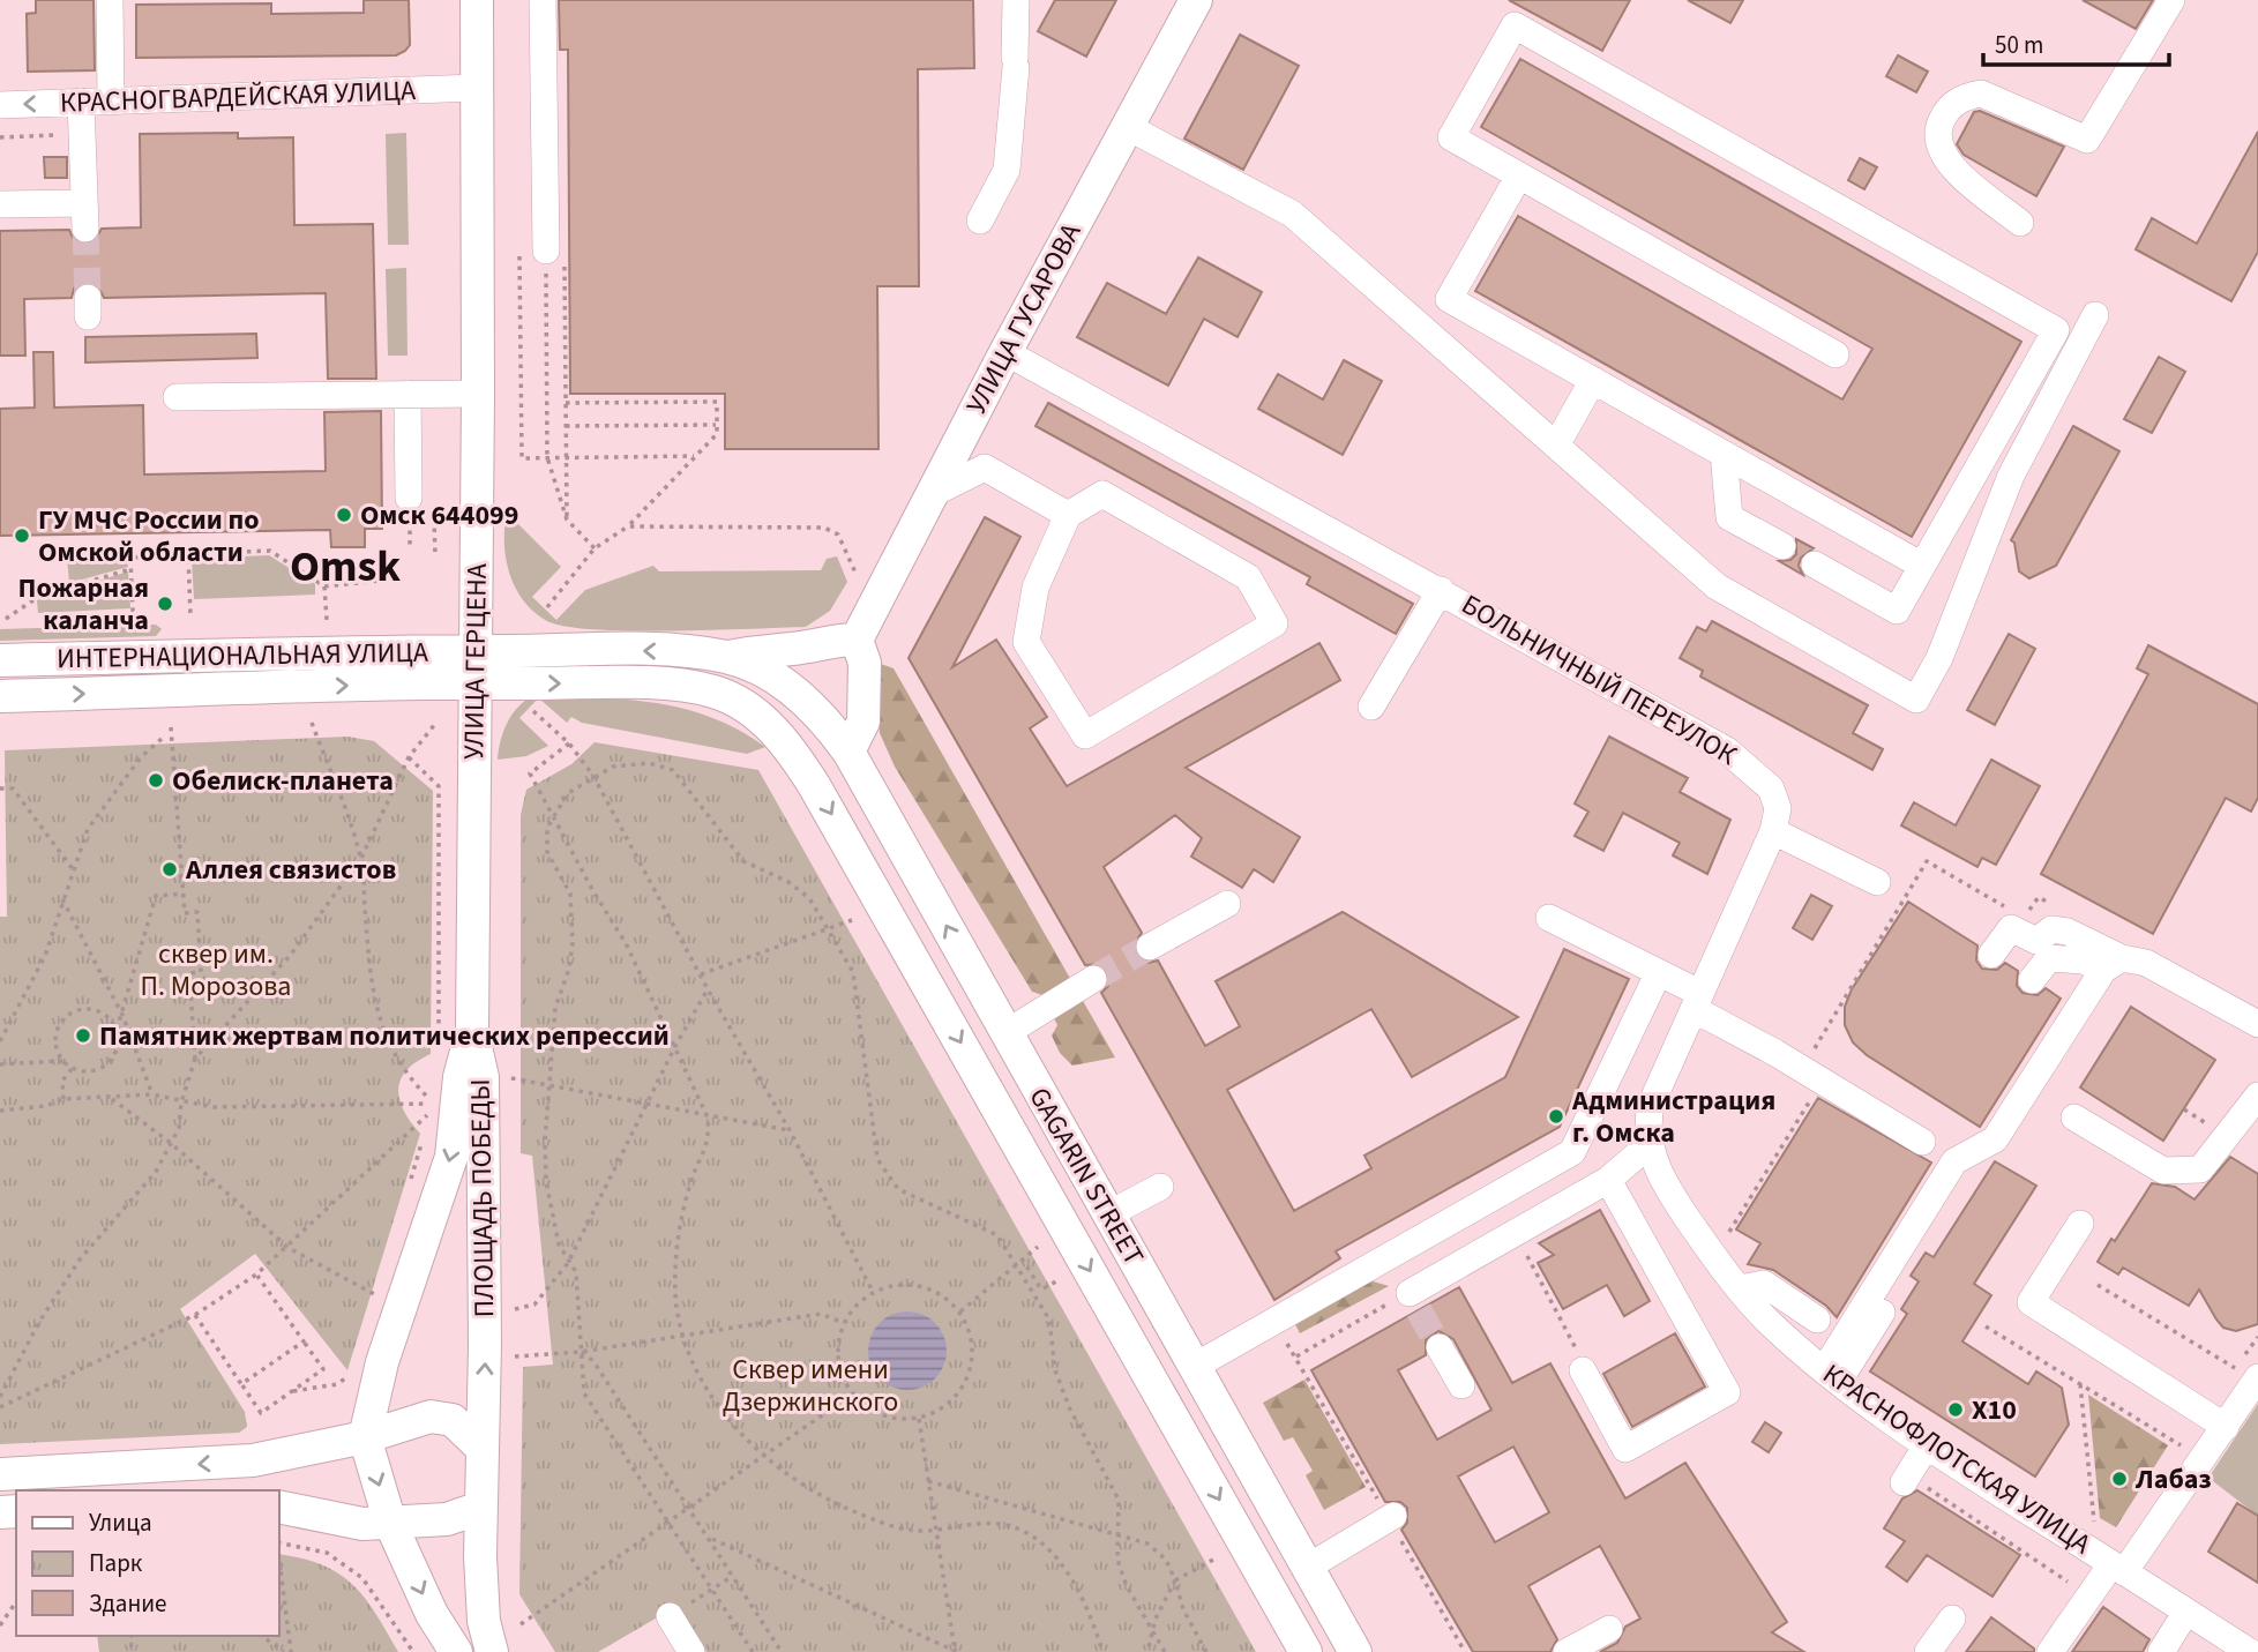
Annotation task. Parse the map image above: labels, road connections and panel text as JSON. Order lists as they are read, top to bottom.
{
  "streets": {
    "main road": [
      "УЛИЦА ГУСАРОВА",
      "ИНТЕРНАЦИОНАЛЬНАЯ УЛИЦА",
      "УЛИЦА ГЕРЦЕНА",
      "GAGARIN STREET",
      "ПЛОЩАДЬ ПОБЕДЫ"
    ],
    "street": ["КРАСНОГВАРДЕЙСКАЯ УЛИЦА", "БОЛЬНИЧНЫЙ ПЕРЕУЛОК", "КРАСНОФЛОТСКАЯ УЛИЦА"]
  },
  "crossings": [
    ["КРАСНОГВАРДЕЙСКАЯ УЛИЦА", "УЛИЦА ГЕРЦЕНА"],
    ["УЛИЦА ГУСАРОВА", "БОЛЬНИЧНЫЙ ПЕРЕУЛОК"],
    ["ИНТЕРНАЦИОНАЛЬНАЯ УЛИЦА", "УЛИЦА ГЕРЦЕНА"],
    ["ИНТЕРНАЦИОНАЛЬНАЯ УЛИЦА", "GAGARIN STREET"],
    ["УЛИЦА ГЕРЦЕНА", "ПЛОЩАДЬ ПОБЕДЫ"],
    ["БОЛЬНИЧНЫЙ ПЕРЕУЛОК", "КРАСНОФЛОТСКАЯ УЛИЦА"]
  ],
  "districts": ["Omsk"],
  "parks": ["сквер им. П. Морозова", "Сквер имени Дзержинского"],
  "places": [
    "Омск 644099",
    "ГУ МЧС России по Омской области",
    "Пожарная каланча",
    "Обелиск-планета",
    "Аллея связистов",
    "Памятник жертвам политических репрессий",
    "Администрация г. Омска",
    "Х10",
    "Лабаз"
  ],
  "legend": ["Улица", "Парк", "Здание"],
  "scale_bar": "50 m"
}
